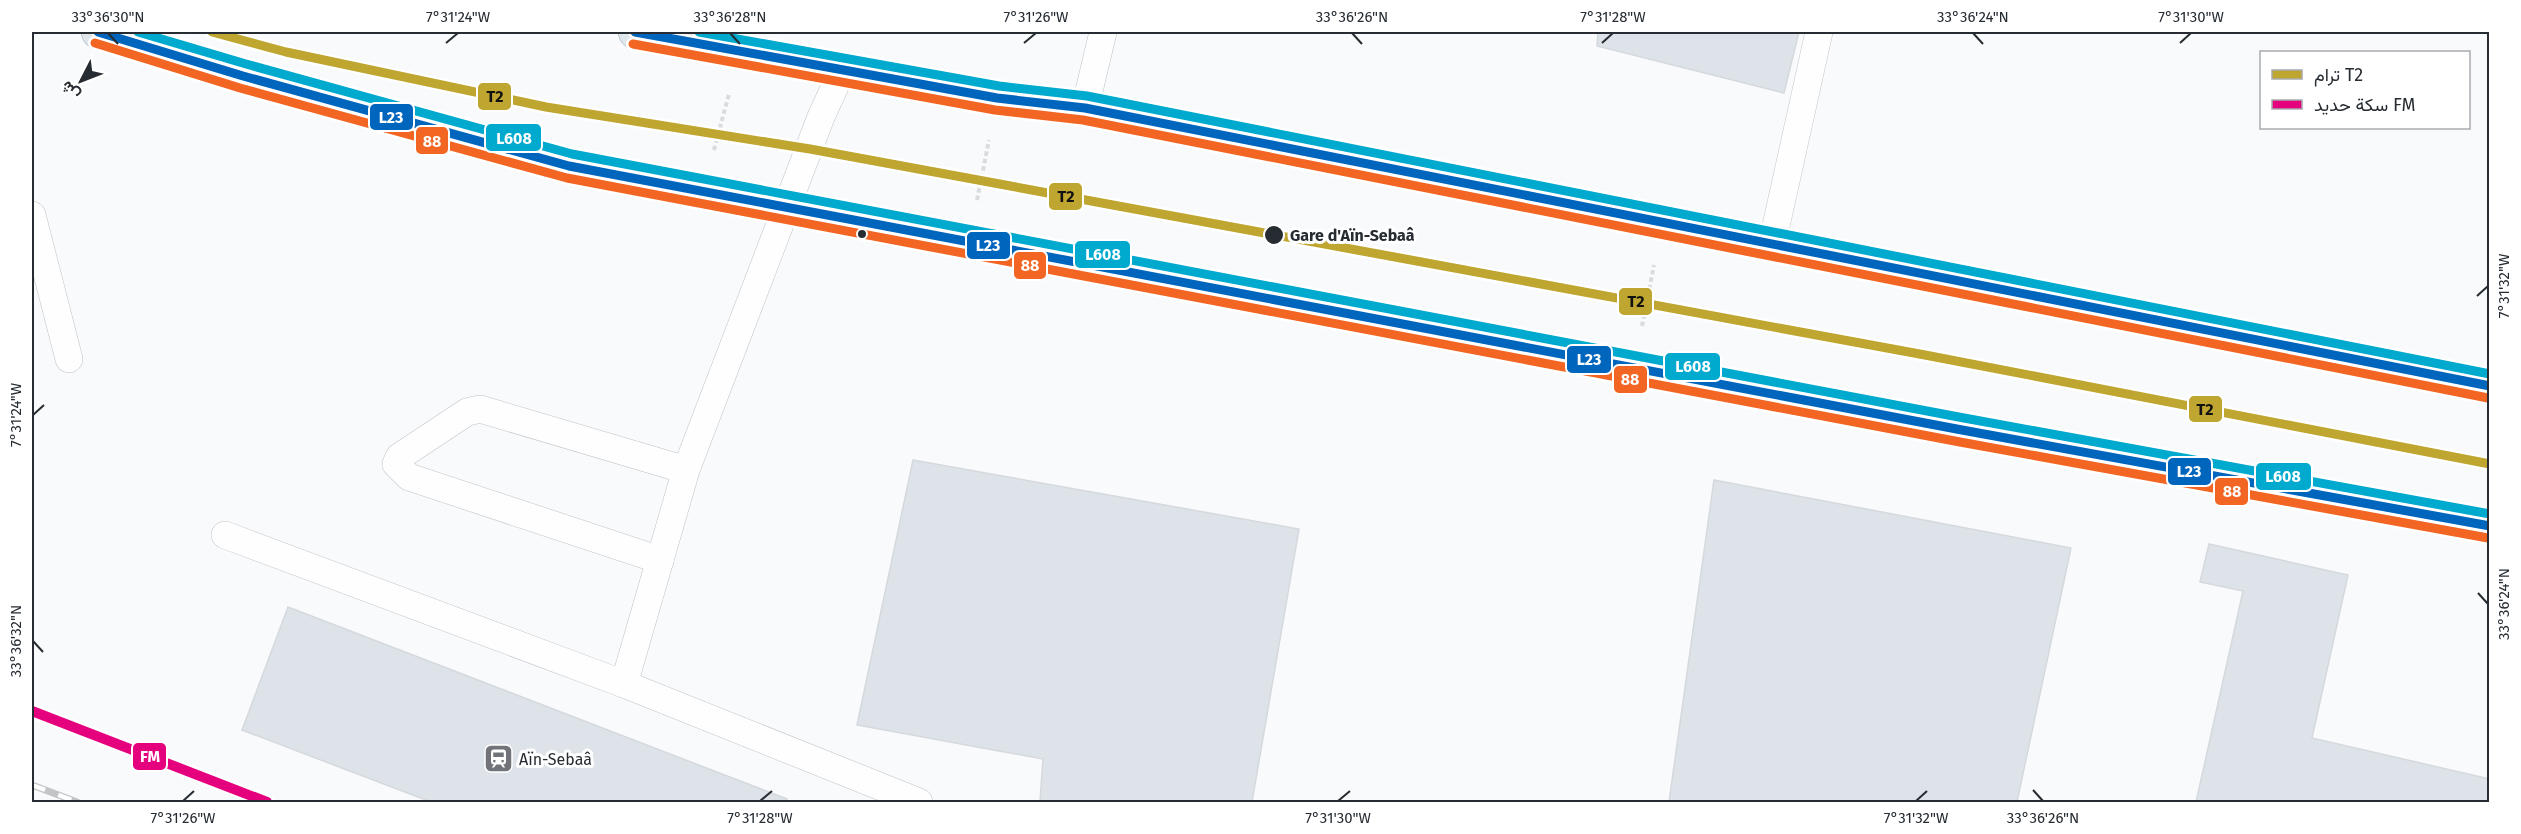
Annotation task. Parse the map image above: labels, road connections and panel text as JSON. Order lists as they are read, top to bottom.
{
  "places": {
    "other": ["Gare d'Aïn-Sebaâ"],
    "station": ["Aïn-Sebaâ"]
  },
  "lines": [
    "tram line T2",
    "transit line L23",
    "transit line L608",
    "transit line 88",
    "rail line FM"
  ],
  "legend": ["ترام T2", "سكة حديد FM"],
  "north": "bottom left",
  "coordinates": [
    "33°36'30\"N",
    "7°31'24\"W",
    "33°36'28\"N",
    "7°31'26\"W",
    "33°36'26\"N",
    "7°31'28\"W",
    "33°36'24\"N",
    "7°31'30\"W",
    "7°31'32\"W",
    "33°36'32\"N"
  ]
}
